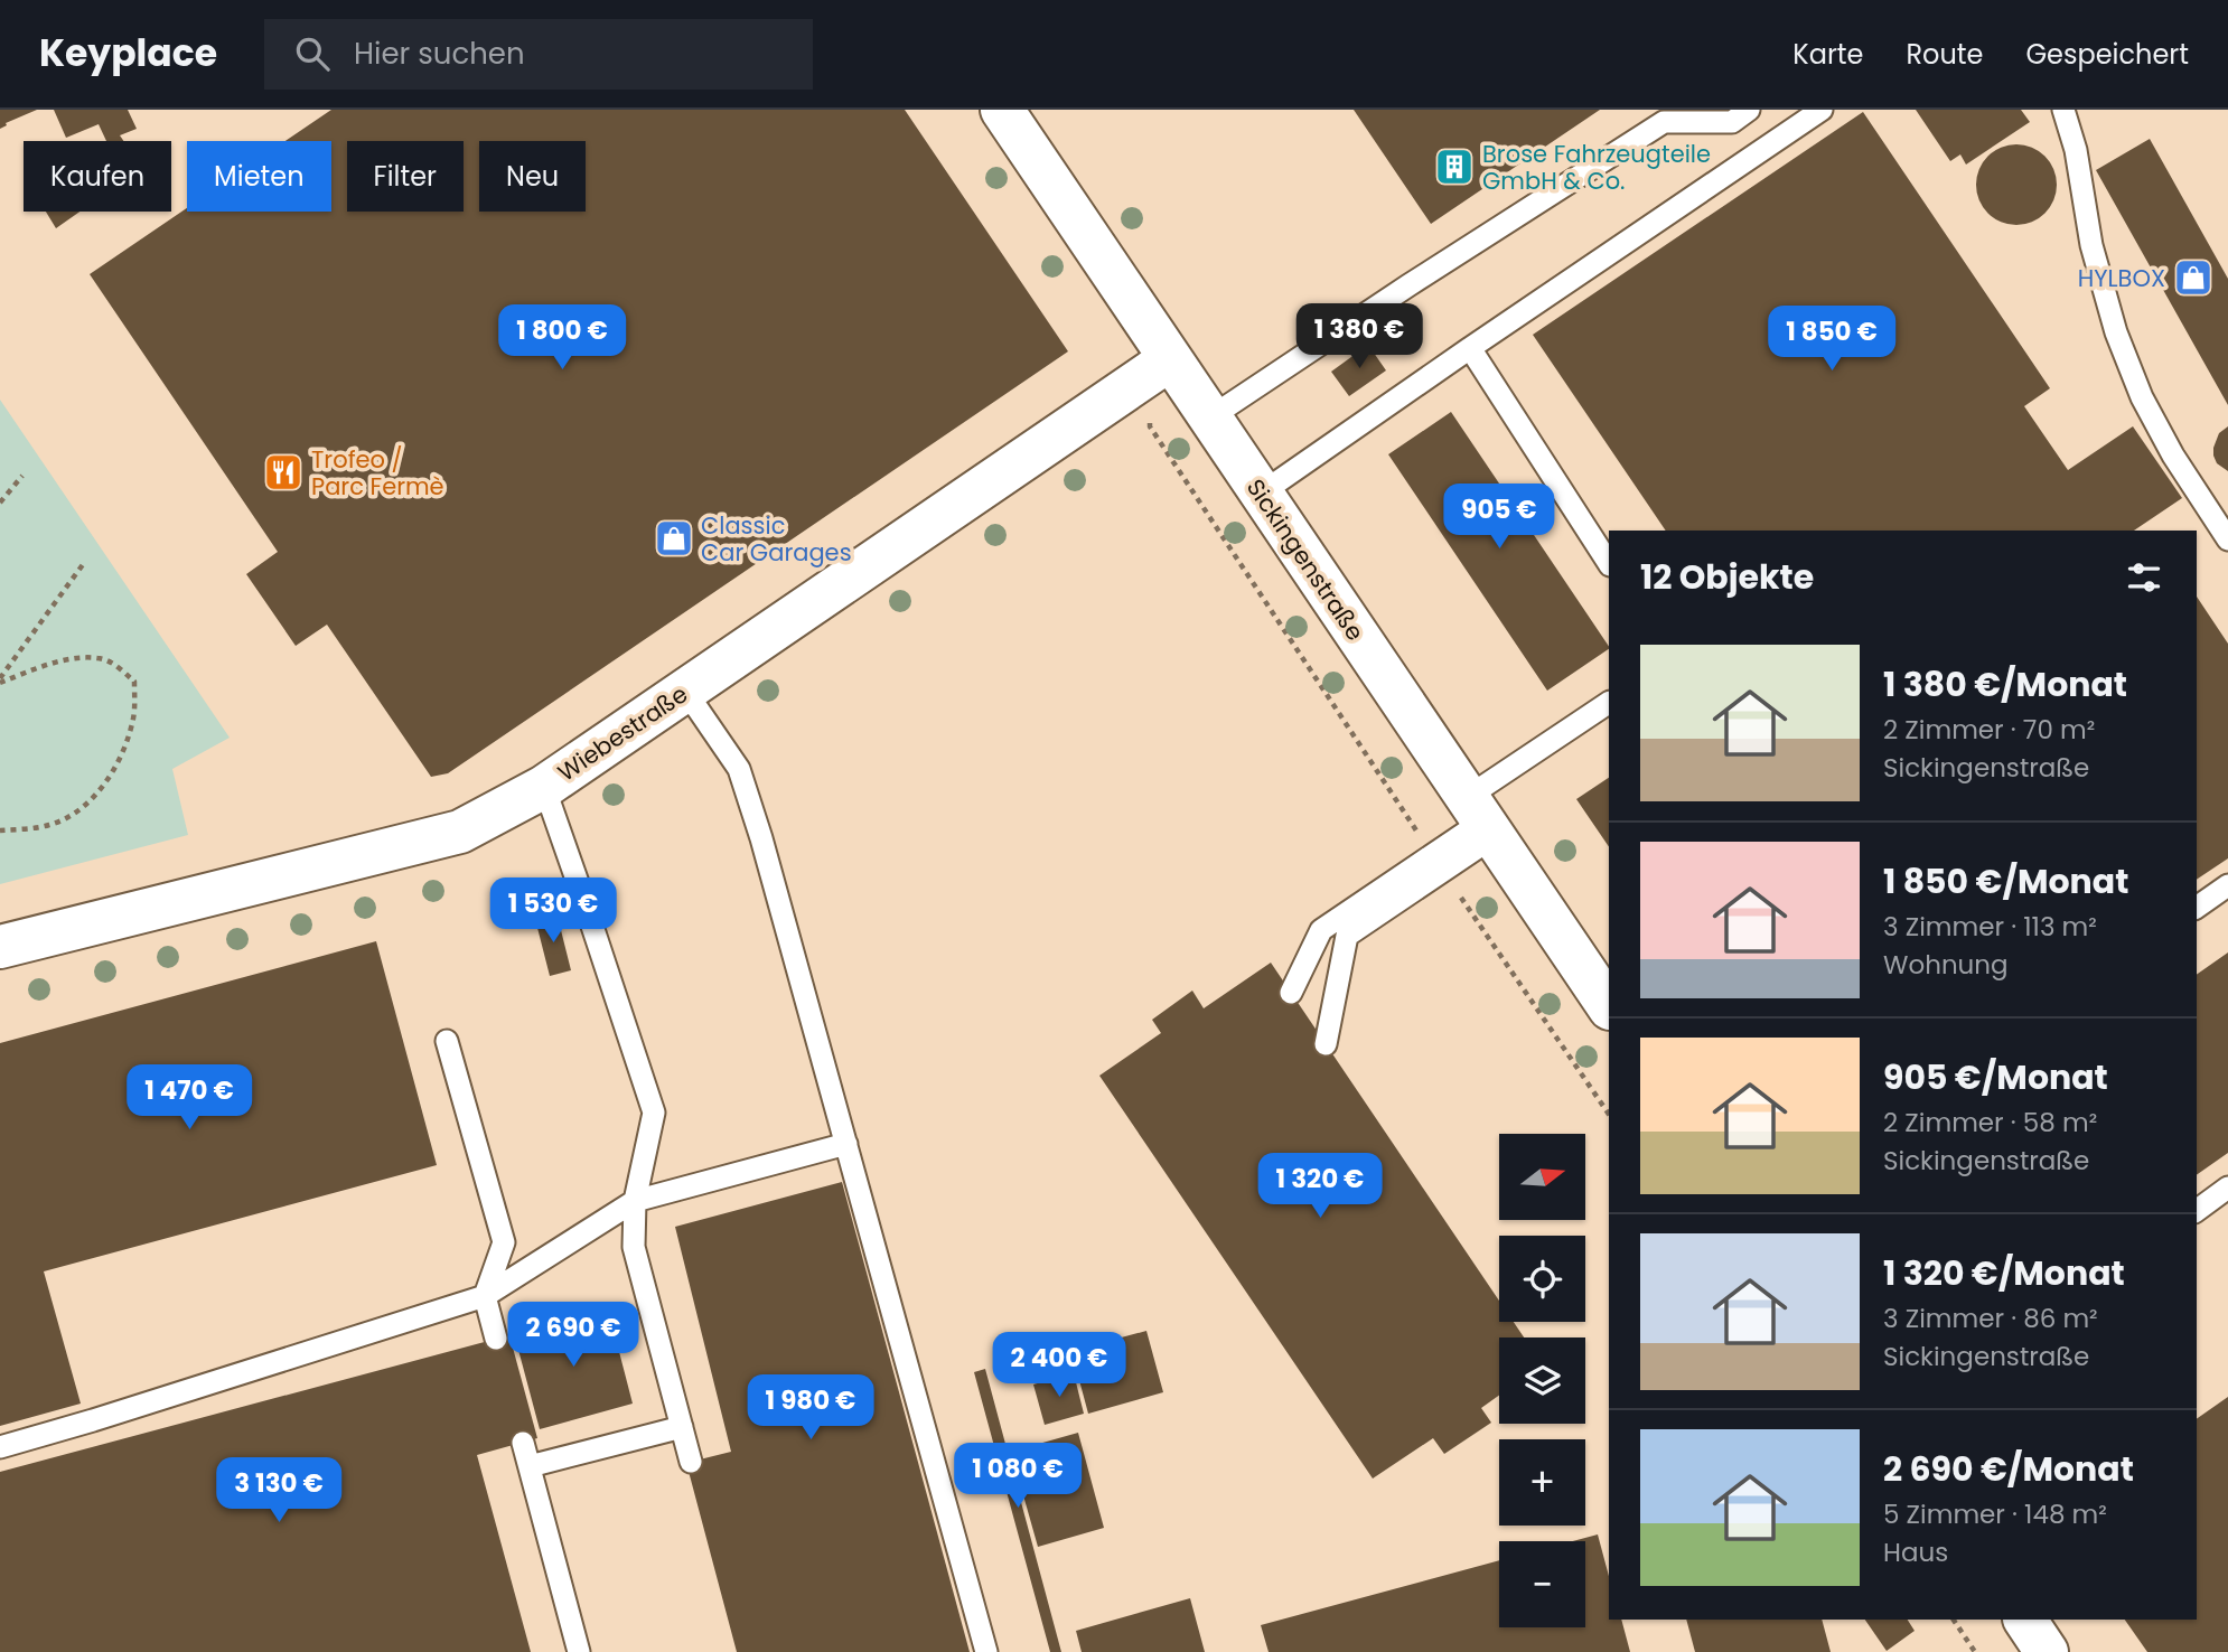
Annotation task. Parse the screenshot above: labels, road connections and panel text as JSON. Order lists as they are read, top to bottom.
{
  "streets": {
    "street": ["Sickingenstraße", "Wiebestraße"]
  },
  "crossings": [
    ["Sickingenstraße", "Wiebestraße"]
  ],
  "places": {
    "building": ["Brose Fahrzeugteile GmbH & Co."],
    "shop": ["HYLBOX", "Classic Car Garages"],
    "restaurant": ["Trofeo / Parc Fermè"]
  },
  "north": "right",
  "page": {
    "header": "Keyplace",
    "search": "Hier suchen",
    "nav": ["Karte", "Route", "Gespeichert"],
    "chip": [
      "Kaufen",
      "Mieten",
      "Filter",
      "Neu"
    ],
    "price": [
      "1 380 €",
      "1 800 €",
      "1 850 €",
      "905 €",
      "1 530 €",
      "1 470 €",
      "1 320 €",
      "2 690 €",
      "2 400 €",
      "1 980 €",
      "1 080 €",
      "3 130 €"
    ],
    "heading": "12 Objekte",
    "list": [
      {
        "name": "1 380 €/Monat",
        "note": "2 Zimmer · 70 m² · Sickingenstraße"
      },
      {
        "name": "1 850 €/Monat",
        "note": "3 Zimmer · 113 m² · Wohnung"
      },
      {
        "name": "905 €/Monat",
        "note": "2 Zimmer · 58 m² · Sickingenstraße"
      },
      {
        "name": "1 320 €/Monat",
        "note": "3 Zimmer · 86 m² · Sickingenstraße"
      },
      {
        "name": "2 690 €/Monat",
        "note": "5 Zimmer · 148 m² · Haus"
      }
    ],
    "map_buttons": ["+", "−"]
  }
}
